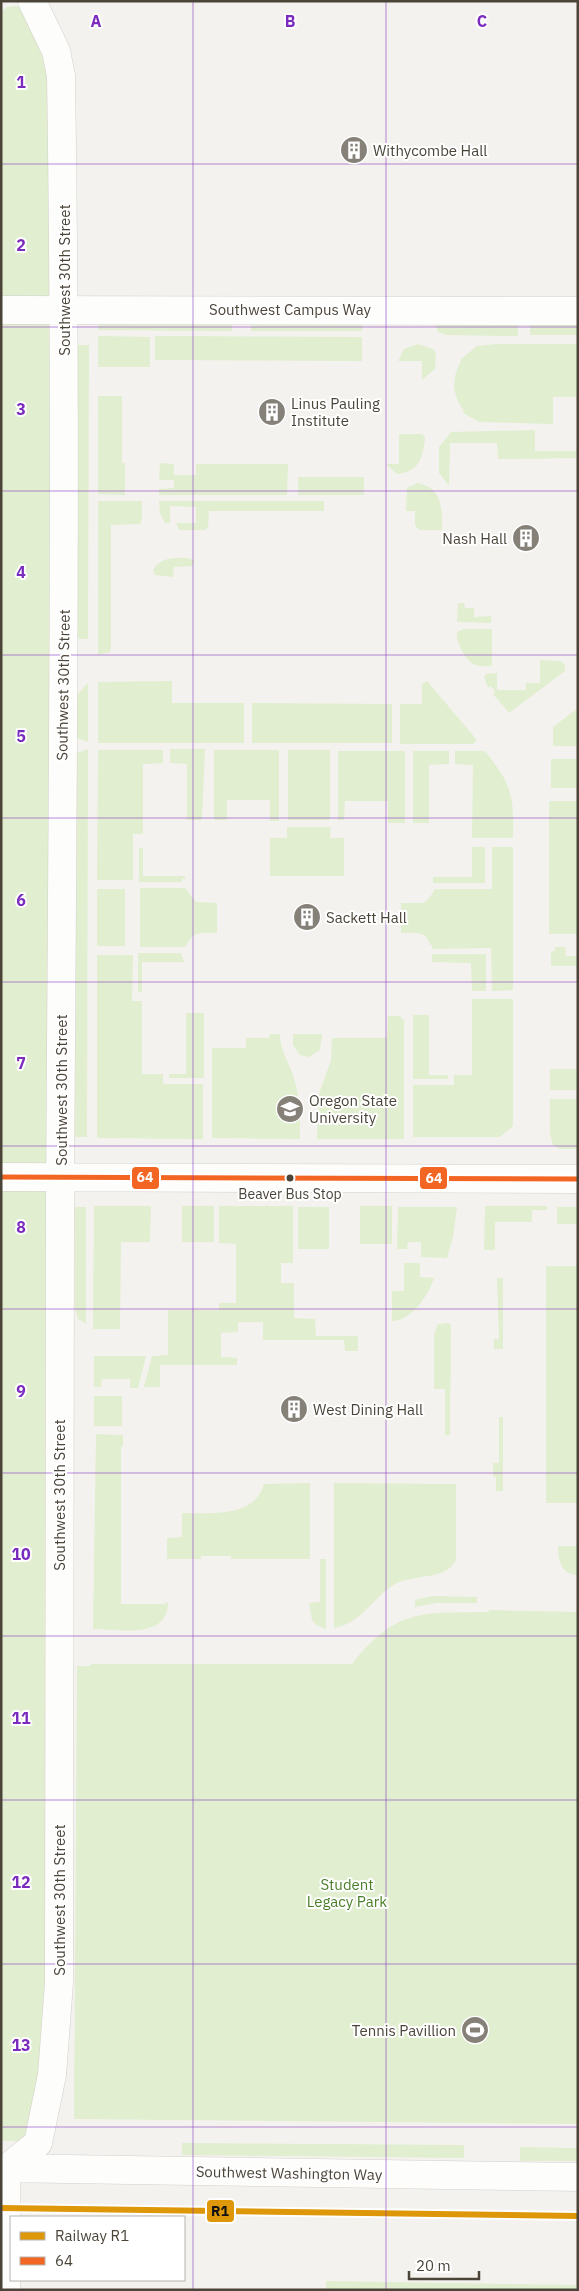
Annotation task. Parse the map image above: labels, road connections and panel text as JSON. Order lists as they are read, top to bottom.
{
  "streets": {
    "street": ["Southwest 30th Street", "Southwest Campus Way", "Southwest Washington Way"]
  },
  "crossings": [
    ["Southwest 30th Street", "Southwest Campus Way"],
    ["Southwest 30th Street", "Southwest Washington Way"]
  ],
  "parks": ["Student Legacy Park"],
  "places": {
    "building": [
      "Withycombe Hall",
      "Linus Pauling Institute",
      "Nash Hall",
      "Sackett Hall",
      "West Dining Hall"
    ],
    "school or university": ["Oregon State University"],
    "other": ["Beaver Bus Stop"],
    "sports": ["Tennis Pavillion"]
  },
  "lines": ["transit line 64", "rail line R1"],
  "legend": ["Railway R1", "64"],
  "scale_bar": "20 m",
  "grid": {
    "columns": ["A", "B", "C"],
    "rows": [
      "1",
      "2",
      "3",
      "4",
      "5",
      "6",
      "7",
      "8",
      "9",
      "10",
      "11",
      "12",
      "13"
    ]
  }
}
